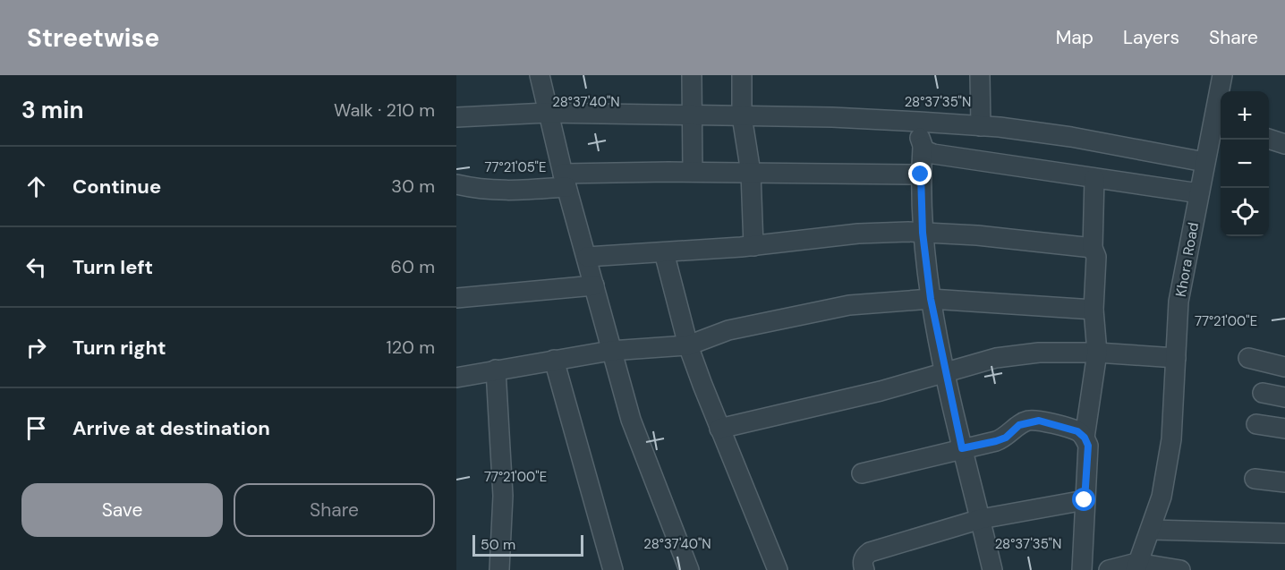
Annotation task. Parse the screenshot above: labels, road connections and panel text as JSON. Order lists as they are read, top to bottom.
{
  "streets": {
    "street": ["Khora Road"]
  },
  "scale_bar": "50 m",
  "page": {
    "header": "Streetwise",
    "nav": ["Map", "Layers", "Share"],
    "heading": ["3 min", "Walk · 210 m"],
    "map_buttons": ["+", "−"],
    "list": [
      ["Continue", "30 m"],
      ["Turn left", "60 m"],
      ["Turn right", "120 m"],
      "Arrive at destination"
    ],
    "buttons": ["Save", "Share"],
    "scale": "50 m"
  },
  "coordinates": [
    "28°37'40\"N",
    "28°37'35\"N",
    "77°21'05\"E",
    "77°21'00\"E"
  ]
}
